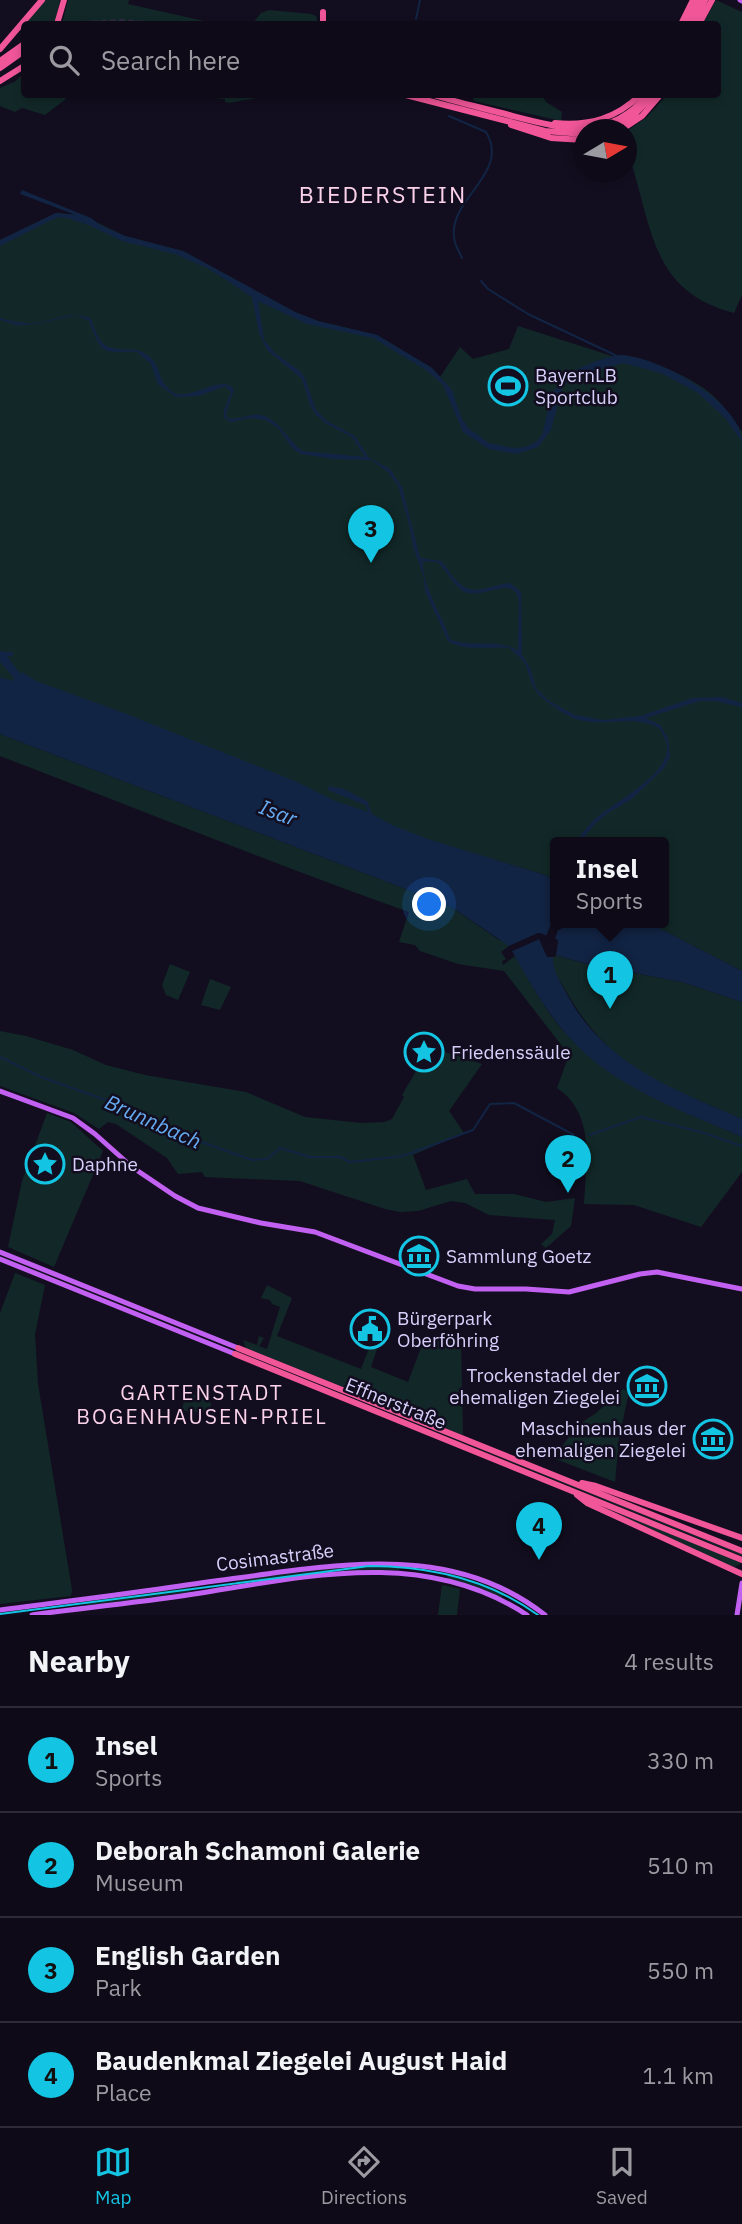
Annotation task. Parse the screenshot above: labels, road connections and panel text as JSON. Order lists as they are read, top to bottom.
{
  "streets": {
    "highway": ["Effnerstraße"],
    "main road": ["Cosimastraße"]
  },
  "districts": ["BIEDERSTEIN", "GARTENSTADT BOGENHAUSEN-PRIEL"],
  "water": ["Isar", "Brunnbach"],
  "places": {
    "sports": ["BayernLB Sportclub"],
    "place": ["Friedenssäule", "Daphne"],
    "museum": ["Sammlung Goetz", "Trockenstadel der ehemaligen Ziegelei", "Maschinenhaus der ehemaligen Ziegelei"],
    "public building": ["Bürgerpark Oberföhring"]
  },
  "north": "right",
  "page": {
    "search": "Search here",
    "pins": [
      "3",
      "1",
      "2",
      "4"
    ],
    "popup": ["Insel", "Sports"],
    "heading": ["Nearby", "4 results"],
    "list": [
      {
        "mark": "1",
        "name": "Insel",
        "note": "Sports",
        "value": "330 m"
      },
      {
        "mark": "2",
        "name": "Deborah Schamoni Galerie",
        "note": "Museum",
        "value": "510 m"
      },
      {
        "mark": "3",
        "name": "English Garden",
        "note": "Park",
        "value": "550 m"
      },
      {
        "mark": "4",
        "name": "Baudenkmal Ziegelei August Haid",
        "note": "Place",
        "value": "1.1 km"
      }
    ],
    "nav": ["Map", "Directions", "Saved"]
  }
}
